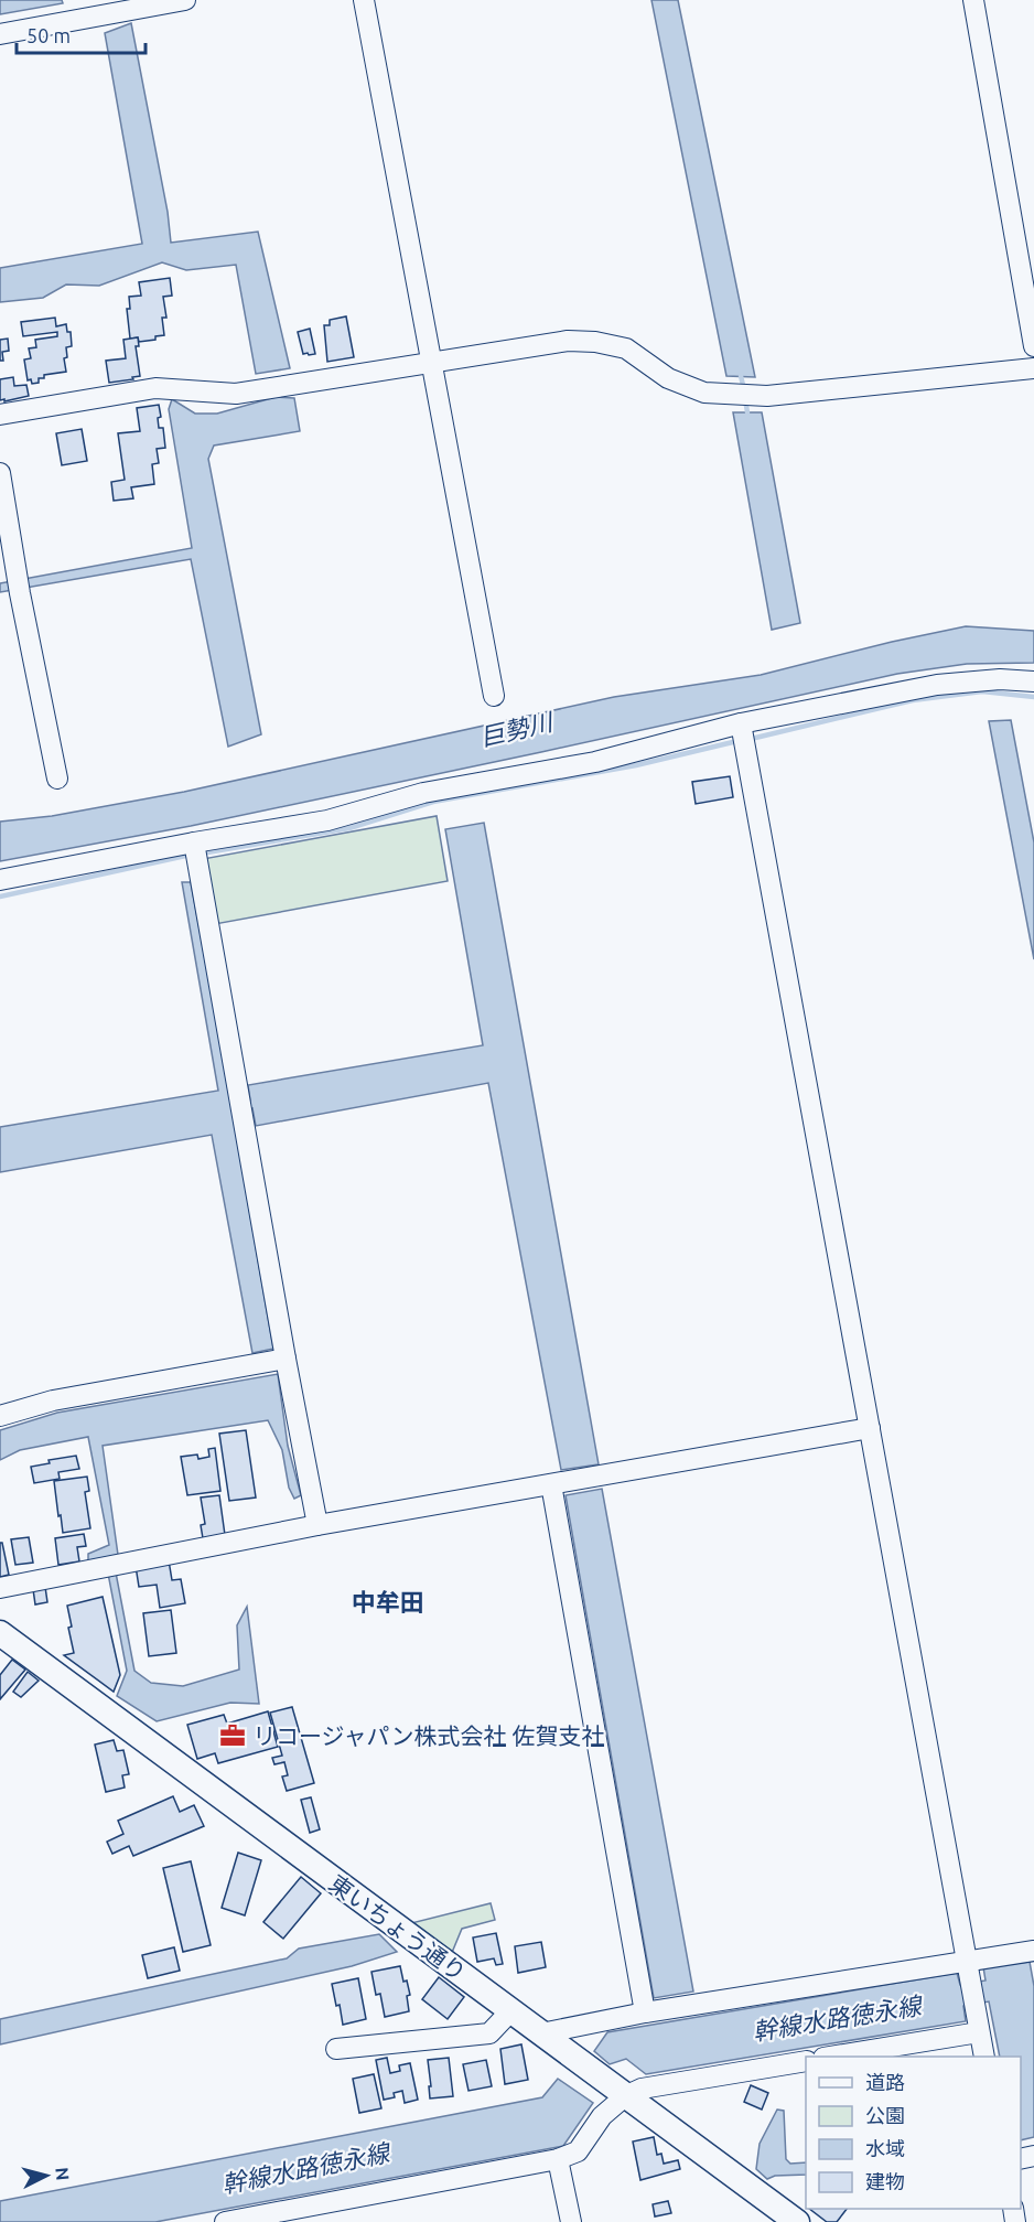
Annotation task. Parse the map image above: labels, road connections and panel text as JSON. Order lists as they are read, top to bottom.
{
  "streets": {
    "main road": ["東いちょう通り"]
  },
  "districts": ["中牟田"],
  "water": ["巨勢川", "幹線水路徳永線"],
  "places": {
    "office": ["リコージャパン株式会社 佐賀支社"]
  },
  "legend": [
    "道路",
    "公園",
    "水域",
    "建物"
  ],
  "scale_bar": "50 m",
  "north": "right"
}
